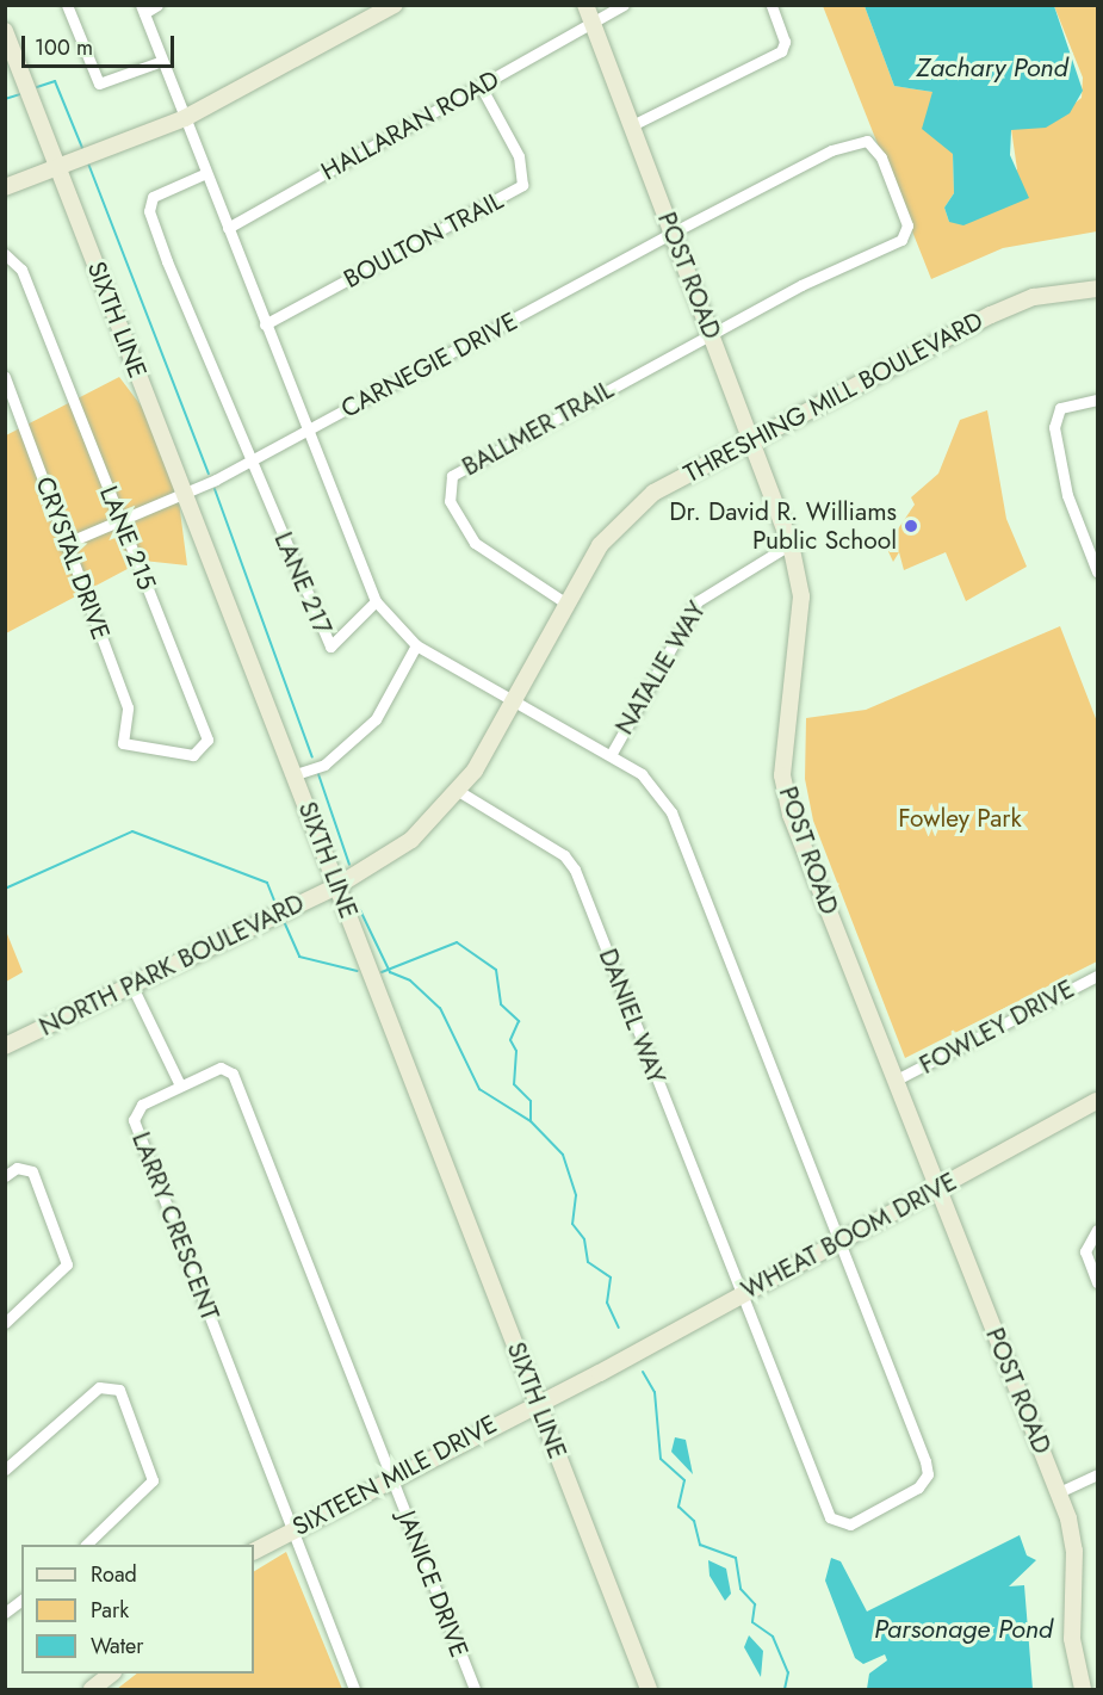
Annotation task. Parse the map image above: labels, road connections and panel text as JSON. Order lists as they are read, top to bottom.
{
  "streets": {
    "street": [
      "HALLARAN ROAD",
      "BOULTON TRAIL",
      "POST ROAD",
      "SIXTH LINE",
      "CARNEGIE DRIVE",
      "THRESHING MILL BOULEVARD",
      "BALLMER TRAIL",
      "LANE 215",
      "CRYSTAL DRIVE",
      "LANE 217",
      "NATALIE WAY",
      "NORTH PARK BOULEVARD",
      "DANIEL WAY",
      "FOWLEY DRIVE",
      "LARRY CRESCENT",
      "WHEAT BOOM DRIVE",
      "SIXTEEN MILE DRIVE",
      "JANICE DRIVE"
    ]
  },
  "crossings": [
    ["HALLARAN ROAD", "BOULTON TRAIL"],
    ["HALLARAN ROAD", "POST ROAD"],
    ["POST ROAD", "CARNEGIE DRIVE"],
    ["POST ROAD", "THRESHING MILL BOULEVARD"],
    ["POST ROAD", "BALLMER TRAIL"],
    ["POST ROAD", "NATALIE WAY"],
    ["POST ROAD", "FOWLEY DRIVE"],
    ["POST ROAD", "WHEAT BOOM DRIVE"],
    ["SIXTH LINE", "CARNEGIE DRIVE"],
    ["SIXTH LINE", "THRESHING MILL BOULEVARD"],
    ["SIXTH LINE", "NORTH PARK BOULEVARD"],
    ["SIXTH LINE", "WHEAT BOOM DRIVE"],
    ["SIXTH LINE", "SIXTEEN MILE DRIVE"],
    ["CARNEGIE DRIVE", "BALLMER TRAIL"],
    ["CARNEGIE DRIVE", "LANE 215"],
    ["CARNEGIE DRIVE", "CRYSTAL DRIVE"],
    ["CARNEGIE DRIVE", "LANE 217"],
    ["THRESHING MILL BOULEVARD", "BALLMER TRAIL"],
    ["THRESHING MILL BOULEVARD", "NORTH PARK BOULEVARD"],
    ["THRESHING MILL BOULEVARD", "DANIEL WAY"],
    ["LANE 215", "CRYSTAL DRIVE"],
    ["DANIEL WAY", "WHEAT BOOM DRIVE"],
    ["LARRY CRESCENT", "SIXTEEN MILE DRIVE"],
    ["LARRY CRESCENT", "JANICE DRIVE"],
    ["WHEAT BOOM DRIVE", "SIXTEEN MILE DRIVE"],
    ["SIXTEEN MILE DRIVE", "JANICE DRIVE"]
  ],
  "water": ["Zachary Pond", "Parsonage Pond"],
  "parks": ["Fowley Park"],
  "places": ["Dr. David R. Williams Public School"],
  "legend": ["Road", "Park", "Water"],
  "scale_bar": "100 m"
}
